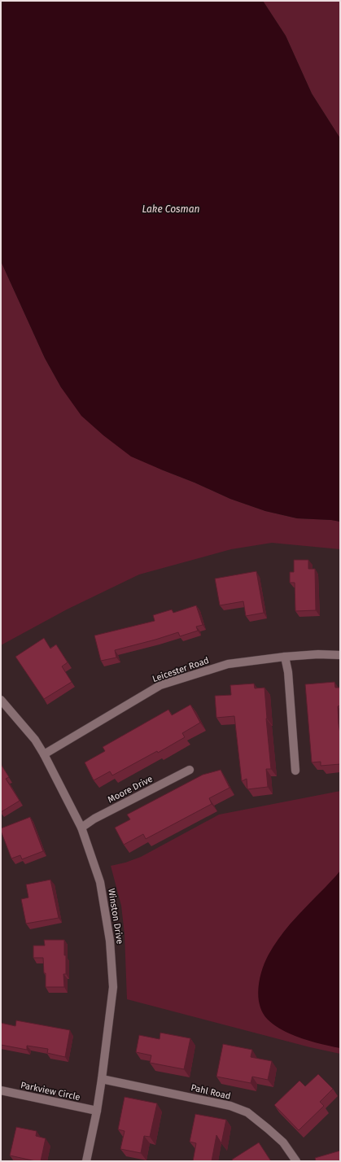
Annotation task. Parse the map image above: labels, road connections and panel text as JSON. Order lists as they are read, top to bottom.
{
  "streets": {
    "street": [
      "Leicester Road",
      "Moore Drive",
      "Winston Drive",
      "Parkview Circle",
      "Pahl Road"
    ]
  },
  "crossings": [
    ["Leicester Road", "Winston Drive"],
    ["Moore Drive", "Winston Drive"],
    ["Winston Drive", "Parkview Circle"],
    ["Winston Drive", "Pahl Road"]
  ],
  "water": ["Lake Cosman"]
}
